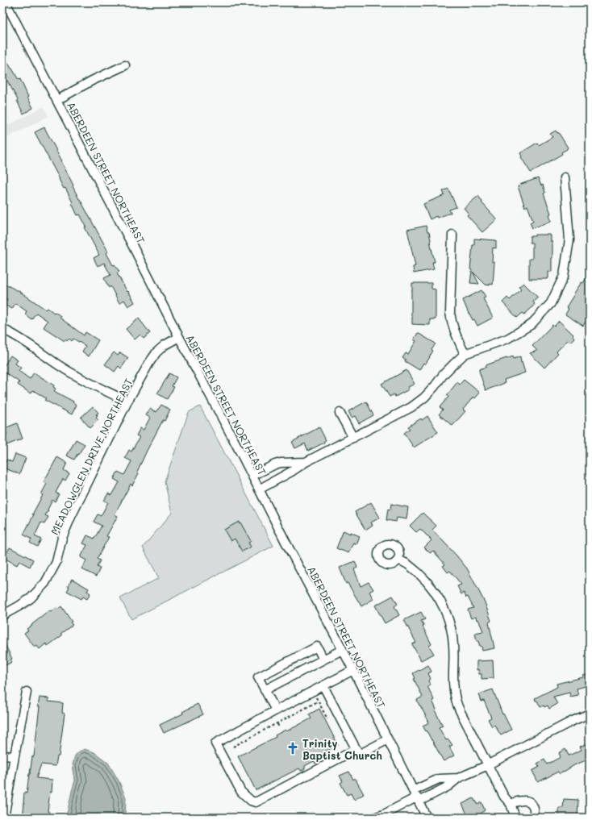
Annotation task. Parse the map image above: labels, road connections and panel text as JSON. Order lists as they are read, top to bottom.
{
  "streets": {
    "street": ["ABERDEEN STREET NORTHEAST", "MEADOWGLEN DRIVE NORTHEAST"]
  },
  "crossings": [
    ["ABERDEEN STREET NORTHEAST", "MEADOWGLEN DRIVE NORTHEAST"]
  ],
  "places": {
    "church": ["Trinity Baptist Church"]
  }
}
